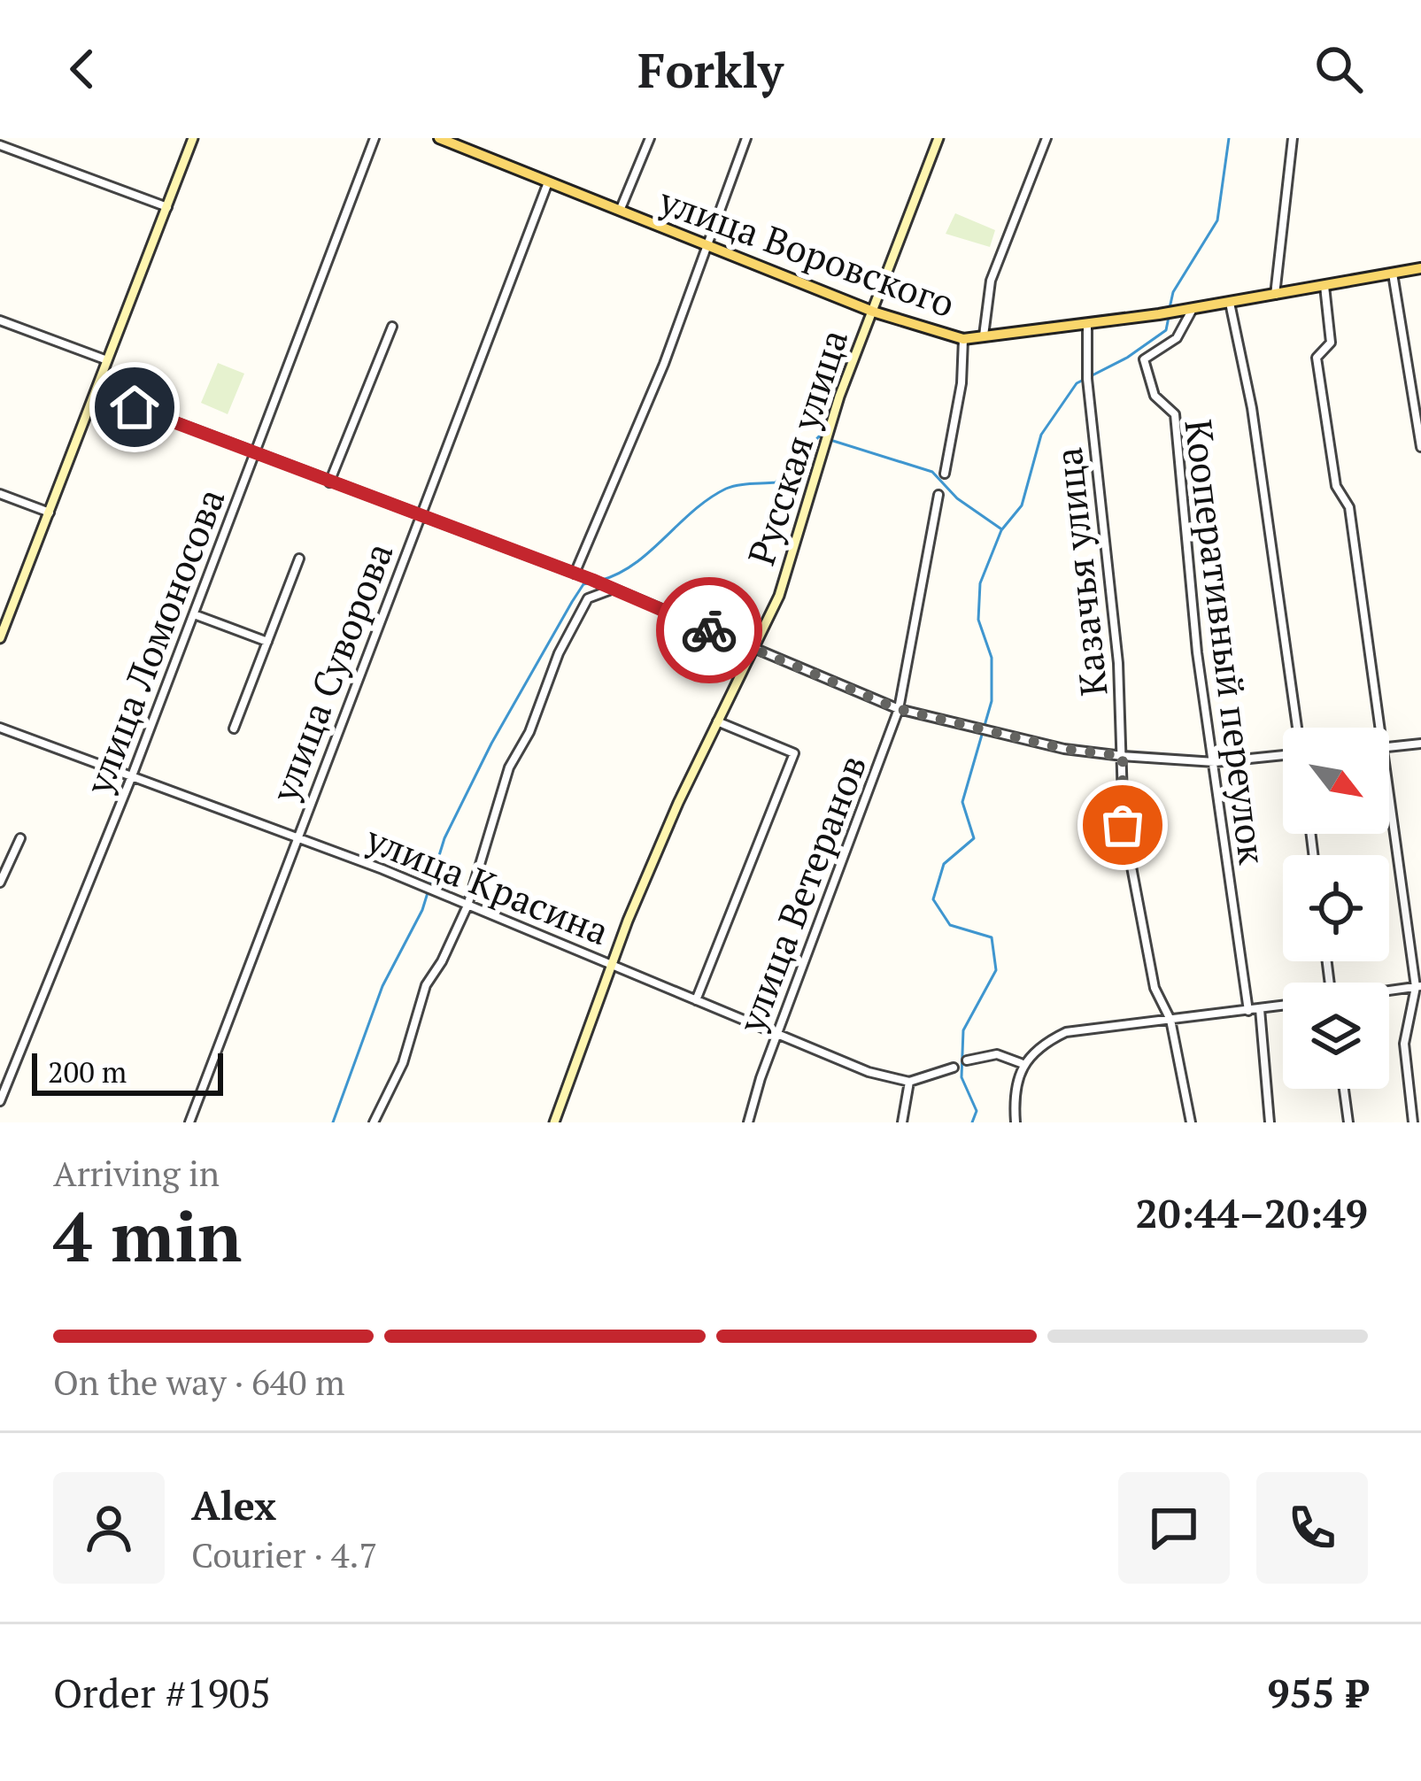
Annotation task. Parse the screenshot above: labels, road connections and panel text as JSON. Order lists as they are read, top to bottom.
{
  "streets": {
    "main road": ["улица Воровского"],
    "street": [
      "Русская улица",
      "Казачья улица",
      "улица Ломоносова",
      "Кооперативный переулок",
      "улица Суворова",
      "улица Красина",
      "улица Ветеранов"
    ]
  },
  "crossings": [
    ["улица Воровского", "Русская улица"],
    ["улица Воровского", "Казачья улица"],
    ["улица Воровского", "Кооперативный переулок"],
    ["улица Воровского", "улица Суворова"],
    ["Русская улица", "улица Красина"],
    ["улица Ломоносова", "улица Красина"],
    ["улица Суворова", "улица Красина"],
    ["улица Красина", "улица Ветеранов"]
  ],
  "scale_bar": "200 m",
  "north": "bottom right",
  "page": {
    "header": "Forkly",
    "scale": "200 m",
    "heading": ["4 min", "Arriving in", "20:44–20:49"],
    "panel": [
      "Alex",
      "Courier · 4.7",
      "Order #1905",
      "955 ₽"
    ],
    "bar": "On the way · 640 m"
  }
}
